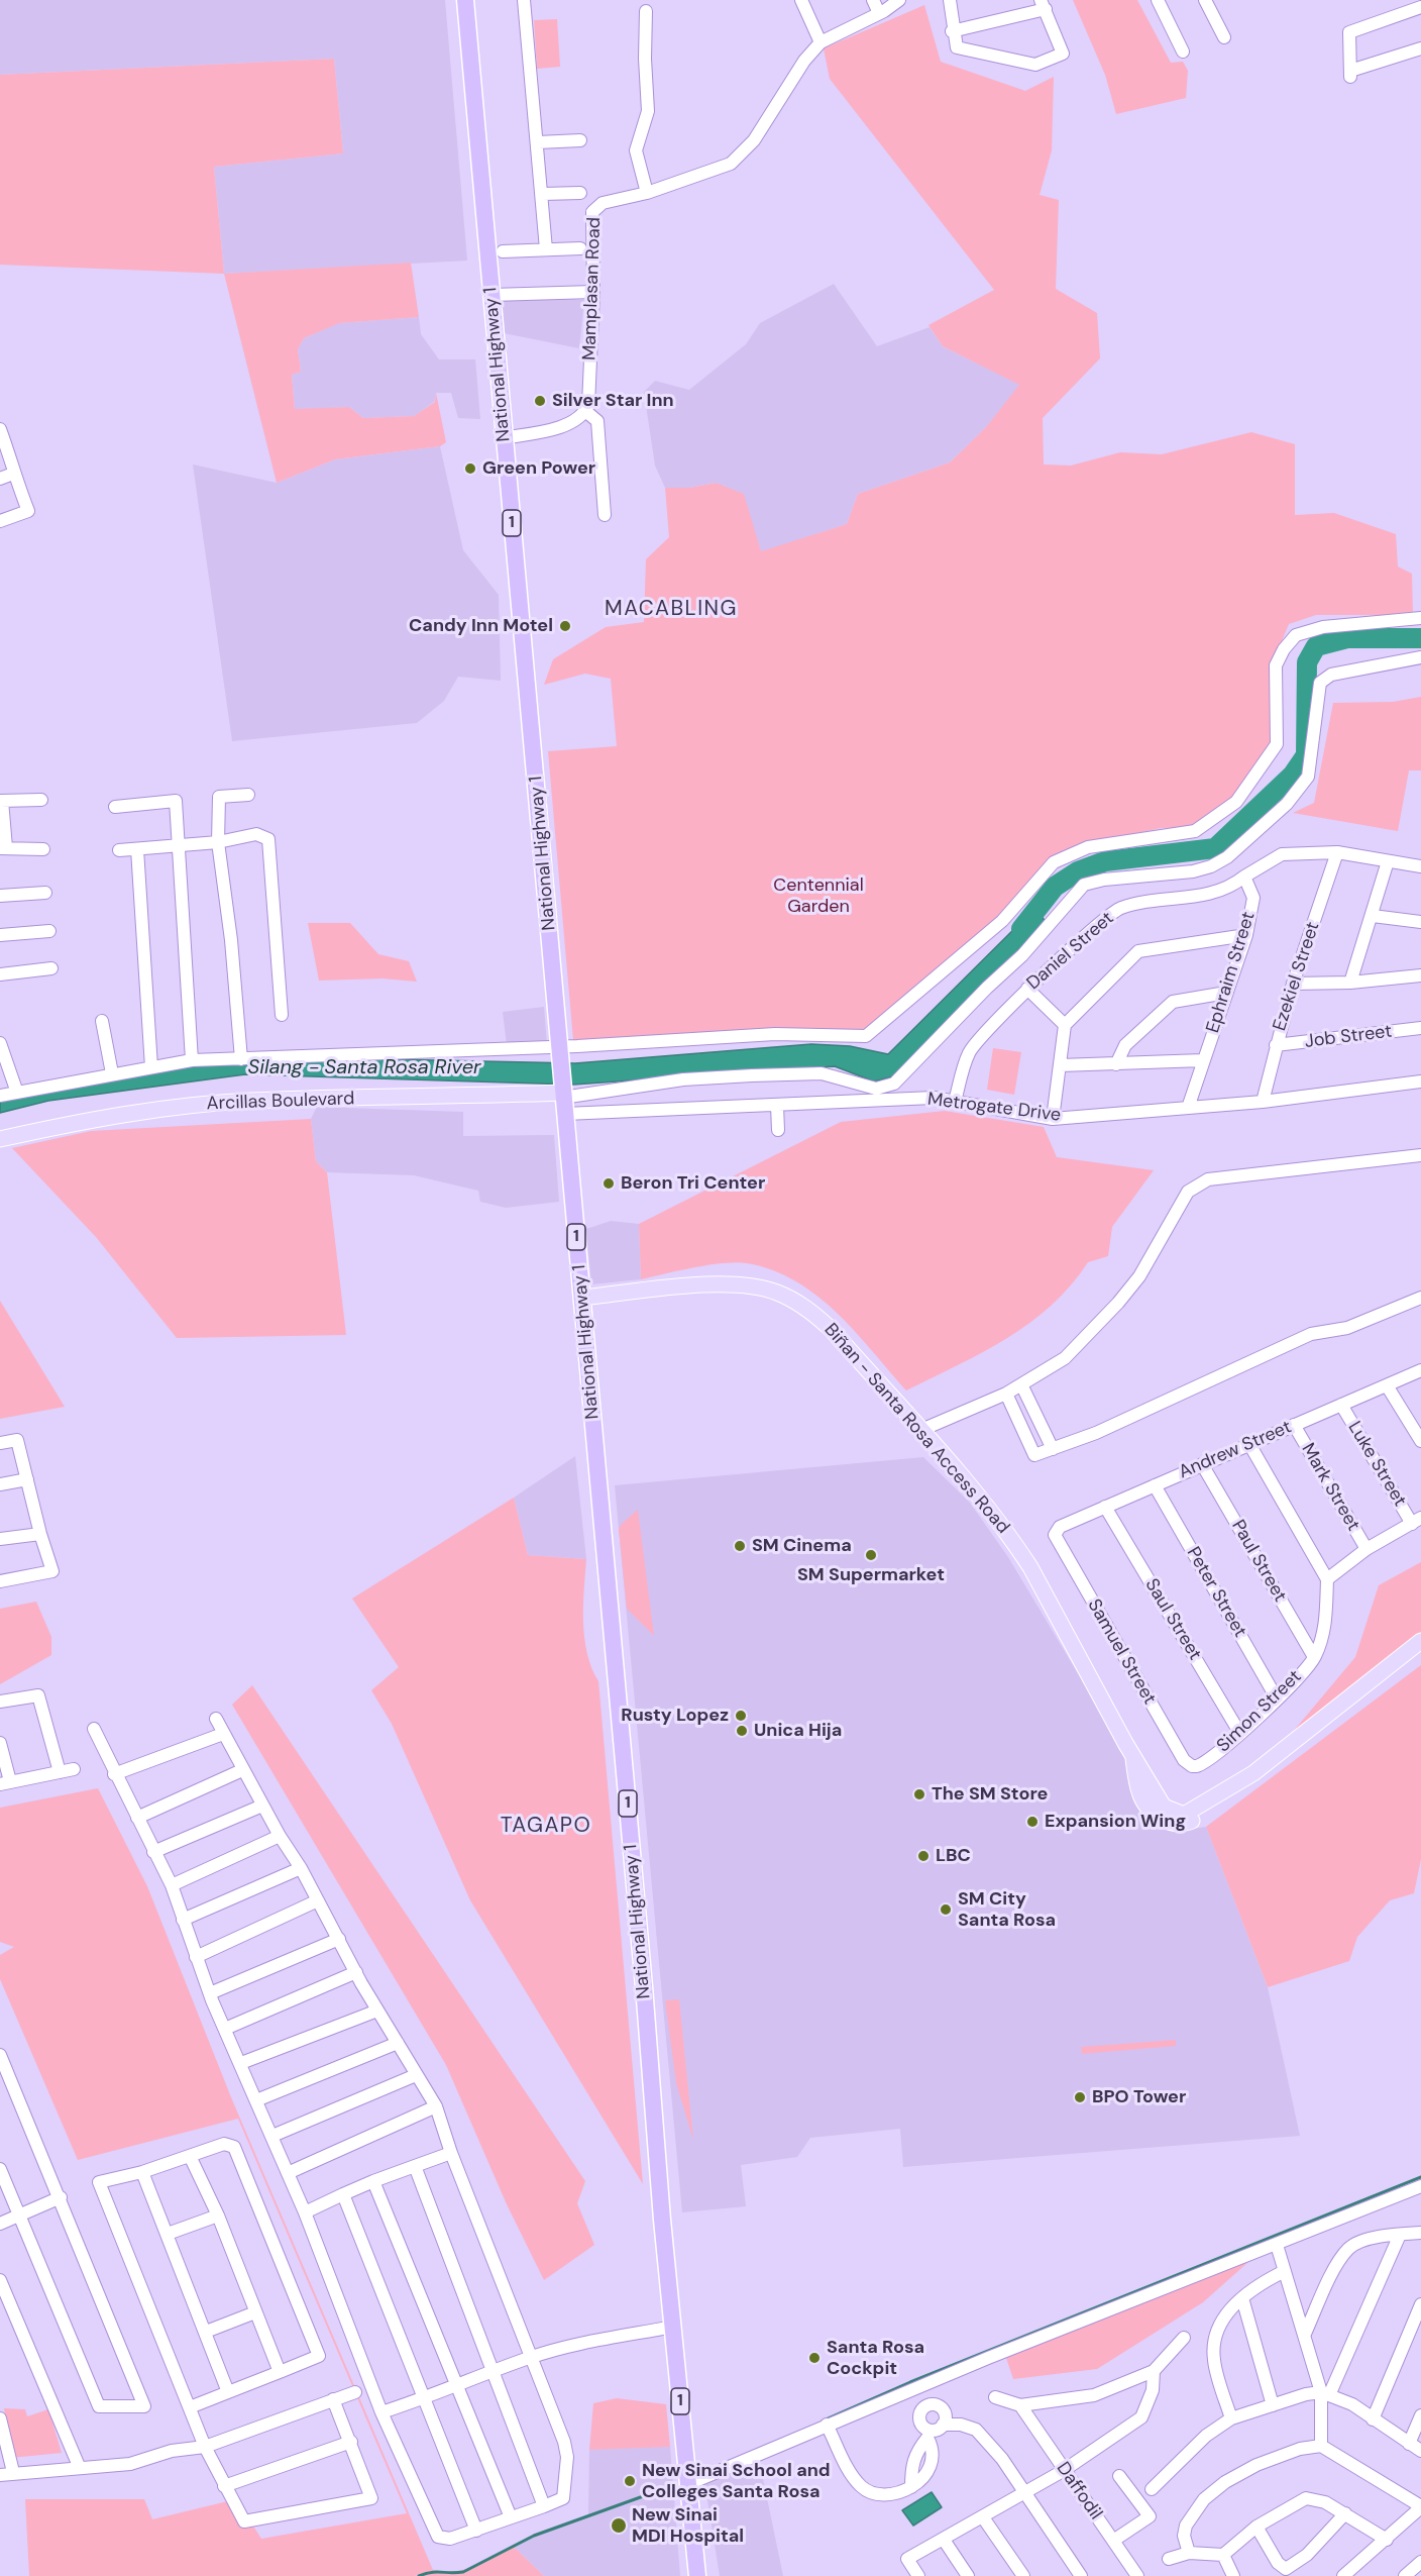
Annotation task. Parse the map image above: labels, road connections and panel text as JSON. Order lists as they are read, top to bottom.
{
  "streets": {
    "highway": ["National Highway 1", "1"],
    "main road": ["Arcillas Boulevard", "Biñan - Santa Rosa Access Road"],
    "street": [
      "Mamplasan Road",
      "Daniel Street",
      "Ephraim Street",
      "Ezekiel Street",
      "Job Street",
      "Metrogate Drive",
      "Andrew Street",
      "Luke Street",
      "Mark Street",
      "Paul Street",
      "Peter Street",
      "Saul Street",
      "Samuel Street",
      "Simon Street",
      "Daffodil"
    ]
  },
  "crossings": [
    ["National Highway 1", "Arcillas Boulevard"],
    ["National Highway 1", "Metrogate Drive"],
    ["National Highway 1", "Biñan - Santa Rosa Access Road"],
    ["Daniel Street", "Ephraim Street"],
    ["Daniel Street", "Metrogate Drive"],
    ["Ephraim Street", "Metrogate Drive"],
    ["Ezekiel Street", "Job Street"],
    ["Ezekiel Street", "Metrogate Drive"],
    ["Arcillas Boulevard", "Metrogate Drive"],
    ["Andrew Street", "Luke Street"],
    ["Andrew Street", "Mark Street"],
    ["Andrew Street", "Paul Street"],
    ["Andrew Street", "Peter Street"],
    ["Andrew Street", "Saul Street"],
    ["Andrew Street", "Samuel Street"],
    ["Paul Street", "Simon Street"],
    ["Peter Street", "Simon Street"],
    ["Saul Street", "Simon Street"],
    ["Samuel Street", "Simon Street"]
  ],
  "districts": ["MACABLING", "TAGAPO"],
  "water": ["Silang - Santa Rosa River"],
  "parks": ["Centennial Garden"],
  "places": [
    "Silver Star Inn",
    "Green Power",
    "Candy Inn Motel",
    "Beron Tri Center",
    "SM Cinema",
    "SM Supermarket",
    "Rusty Lopez",
    "Unica Hija",
    "The SM Store",
    "Expansion Wing",
    "LBC",
    "SM City Santa Rosa",
    "BPO Tower",
    "Santa Rosa Cockpit",
    "New Sinai School and Colleges Santa Rosa",
    "New Sinai MDI Hospital"
  ]
}
